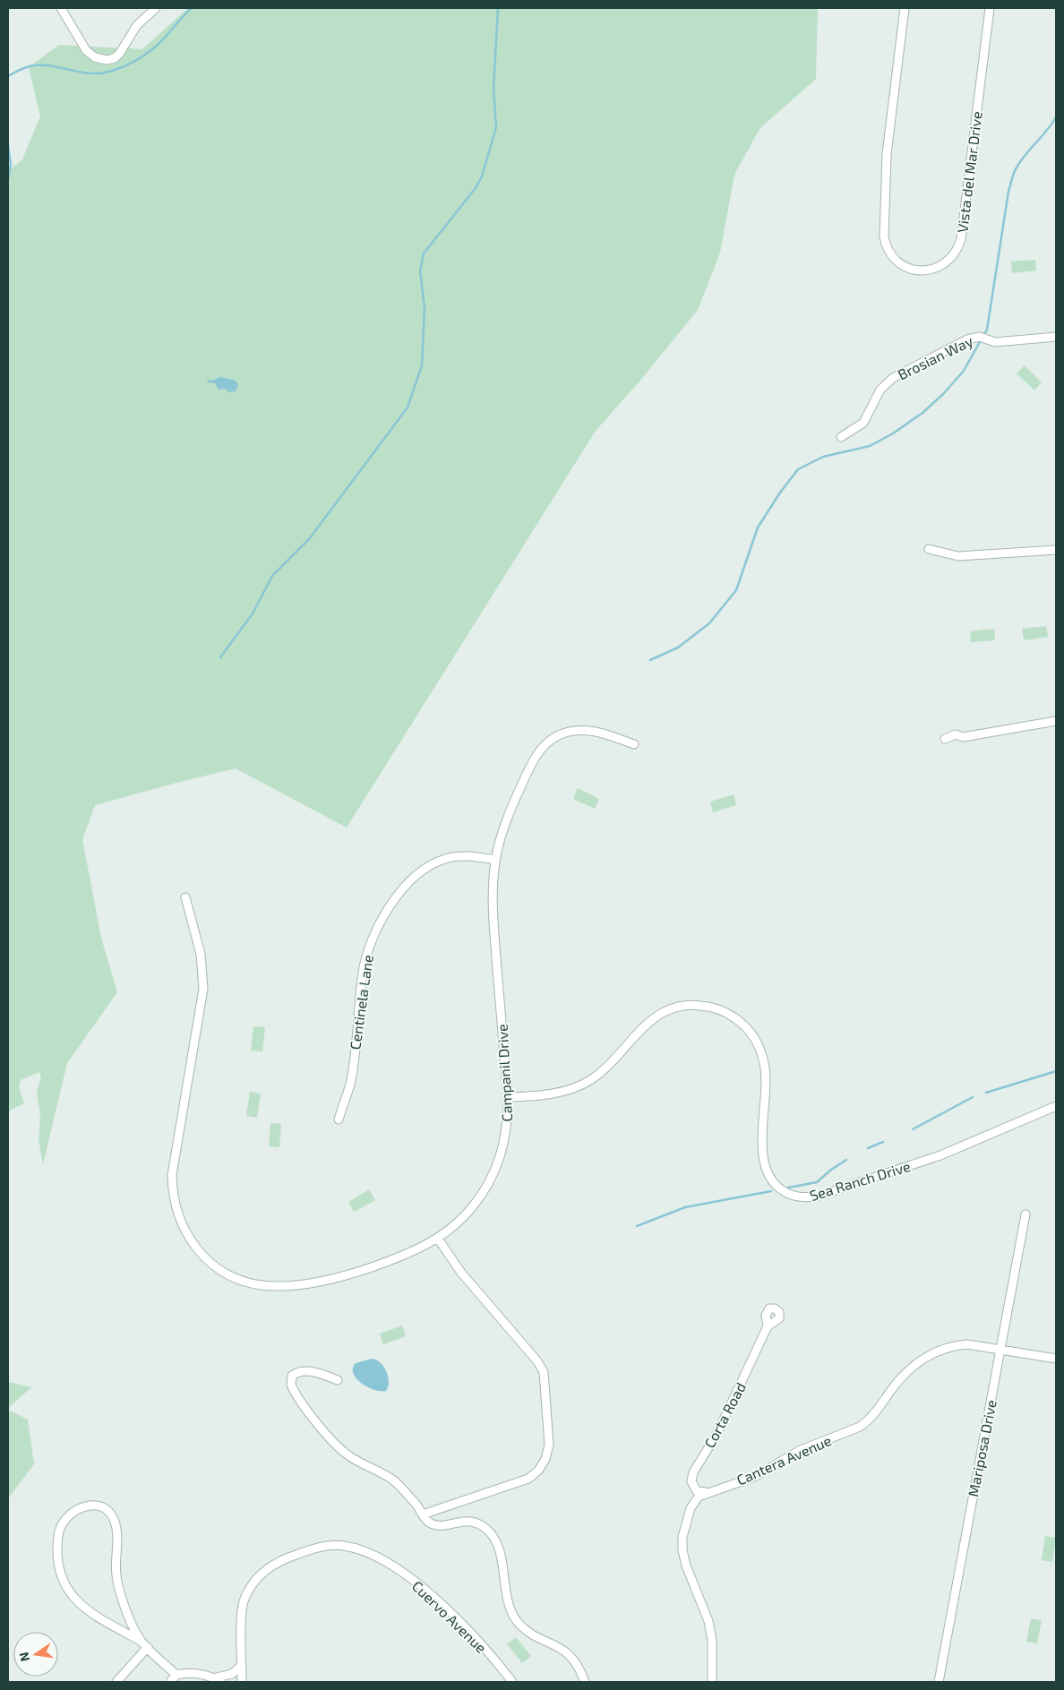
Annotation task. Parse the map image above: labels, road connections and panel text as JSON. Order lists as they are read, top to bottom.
{
  "streets": {
    "street": [
      "Vista del Mar Drive",
      "Brosian Way",
      "Centinela Lane",
      "Campanil Drive",
      "Sea Ranch Drive",
      "Corta Road",
      "Mariposa Drive",
      "Cantera Avenue",
      "Cuervo Avenue"
    ]
  },
  "crossings": [
    ["Centinela Lane", "Campanil Drive"],
    ["Campanil Drive", "Sea Ranch Drive"],
    ["Corta Road", "Cantera Avenue"],
    ["Mariposa Drive", "Cantera Avenue"]
  ],
  "north": "left"
}
